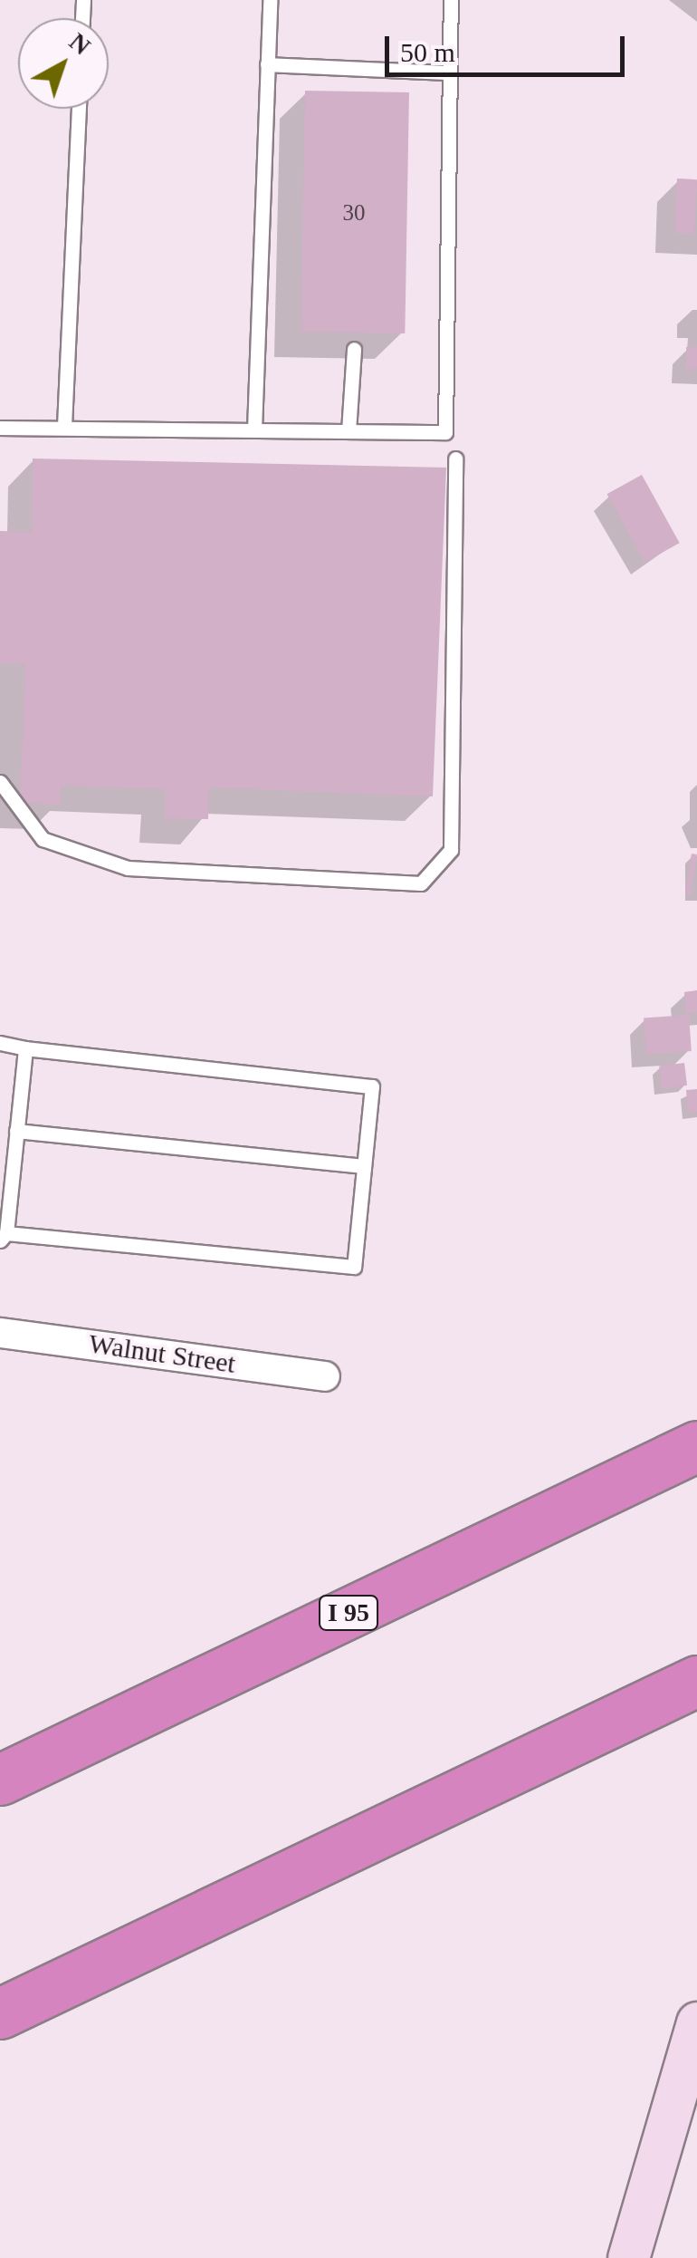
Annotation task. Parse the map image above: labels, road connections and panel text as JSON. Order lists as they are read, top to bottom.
{
  "streets": {
    "highway": ["I 95"],
    "street": ["Walnut Street"]
  },
  "house_numbers": ["30"],
  "scale_bar": "50 m",
  "north": "top right"
}
